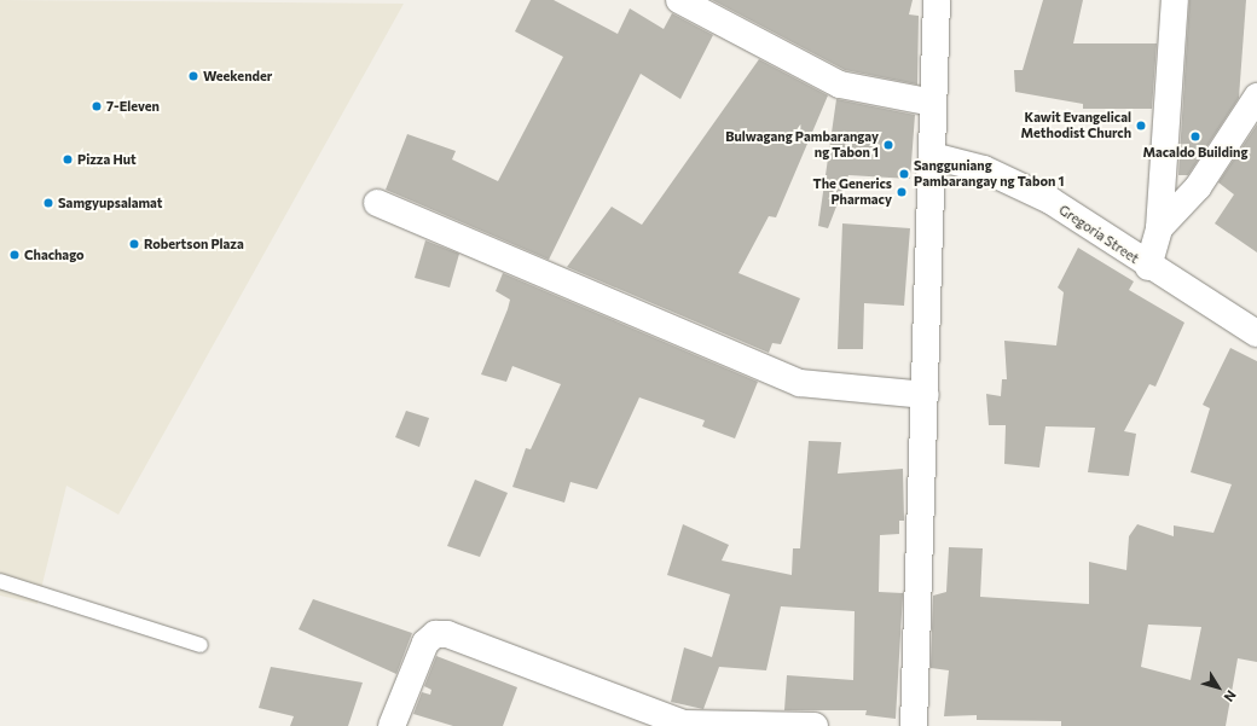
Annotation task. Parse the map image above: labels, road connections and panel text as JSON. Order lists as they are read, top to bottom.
{
  "streets": {
    "street": ["Gregoria Street"]
  },
  "places": [
    "Weekender",
    "7-Eleven",
    "Kawit Evangelical Methodist Church",
    "Macaldo Building",
    "Bulwagang Pambarangay ng Tabon 1",
    "Pizza Hut",
    "Sangguniang Pambarangay ng Tabon 1",
    "The Generics Pharmacy",
    "Samgyupsalamat",
    "Robertson Plaza",
    "Chachago"
  ],
  "north": "bottom right"
}
